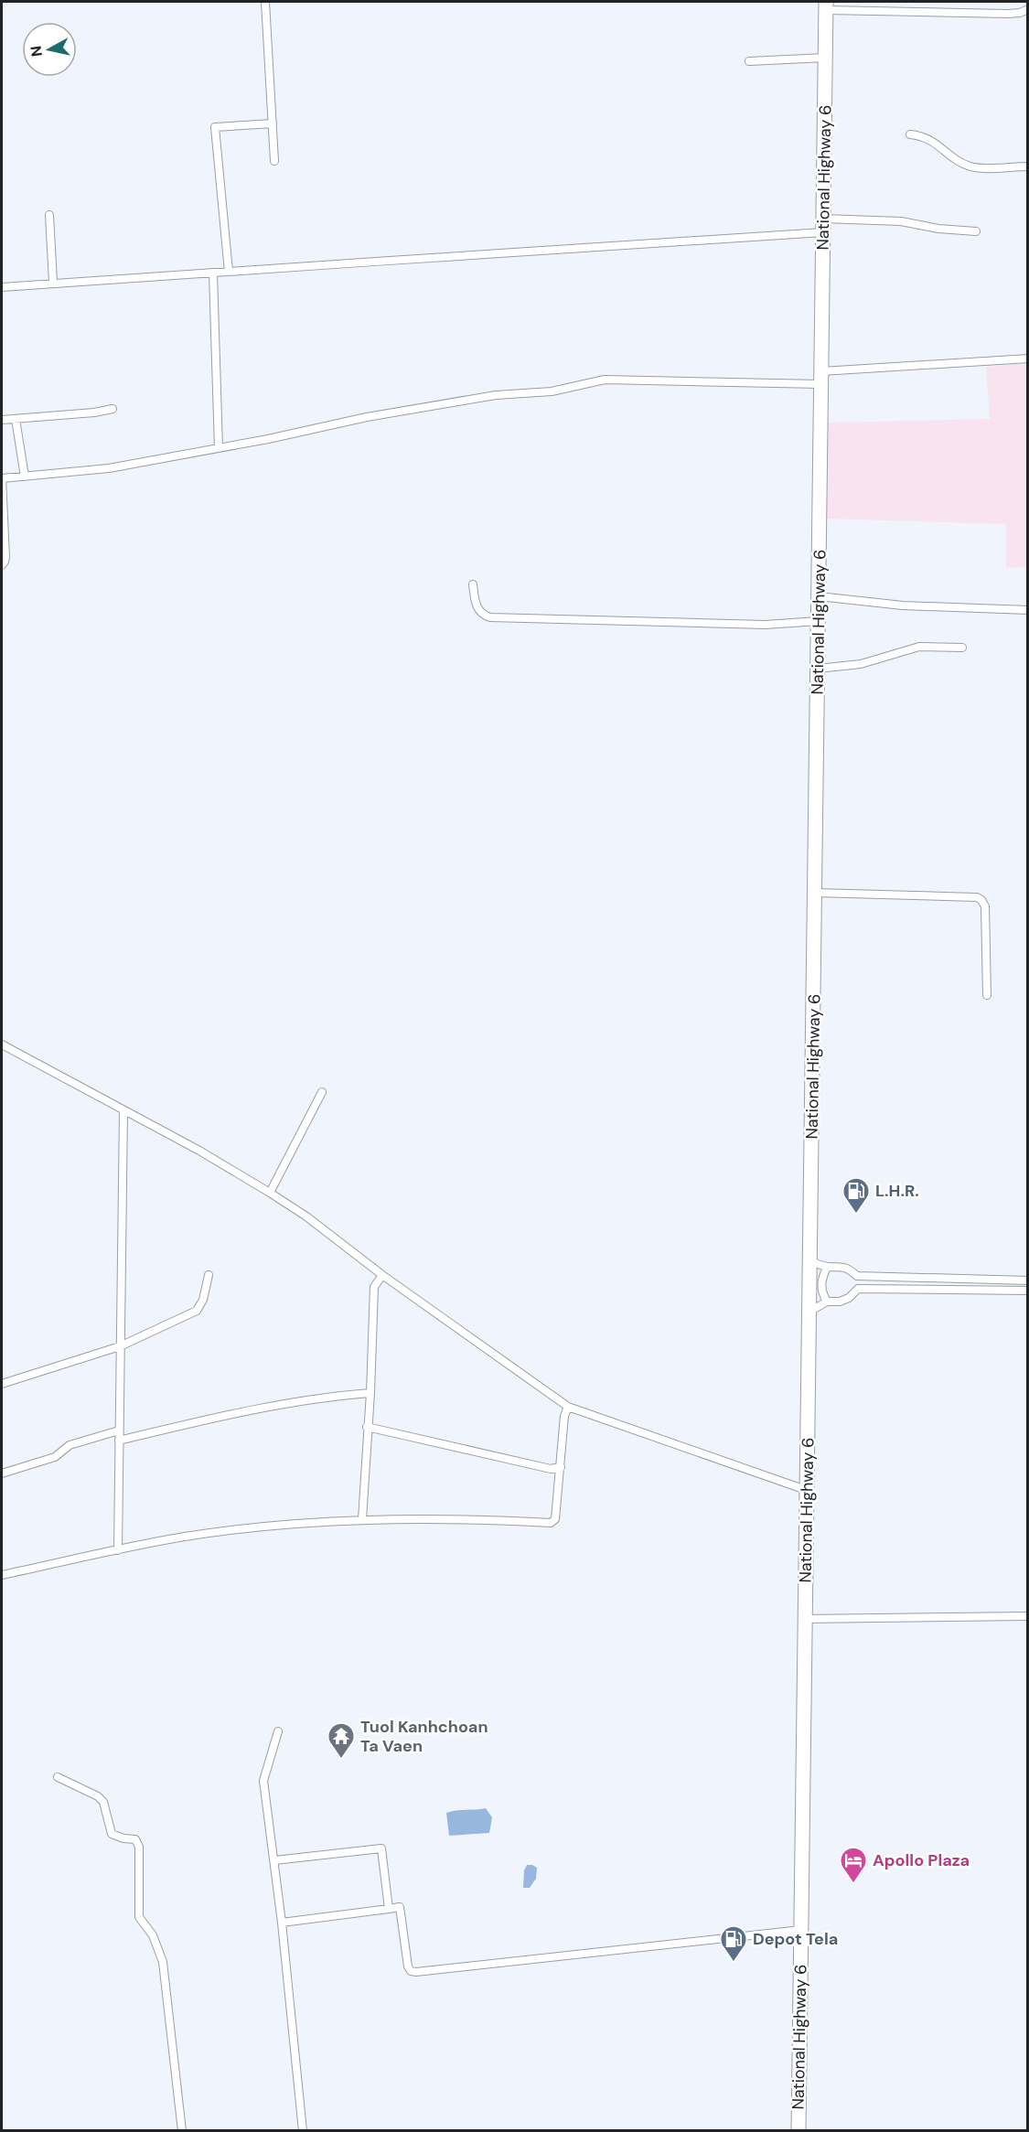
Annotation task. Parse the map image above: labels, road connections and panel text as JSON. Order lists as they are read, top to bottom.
{
  "streets": {
    "highway": ["National Highway 6"]
  },
  "places": {
    "fuel station": ["L.H.R.", "Depot Tela"],
    "temple": ["Tuol Kanhchoan Ta Vaen"],
    "hotel": ["Apollo Plaza"]
  },
  "north": "left"
}
